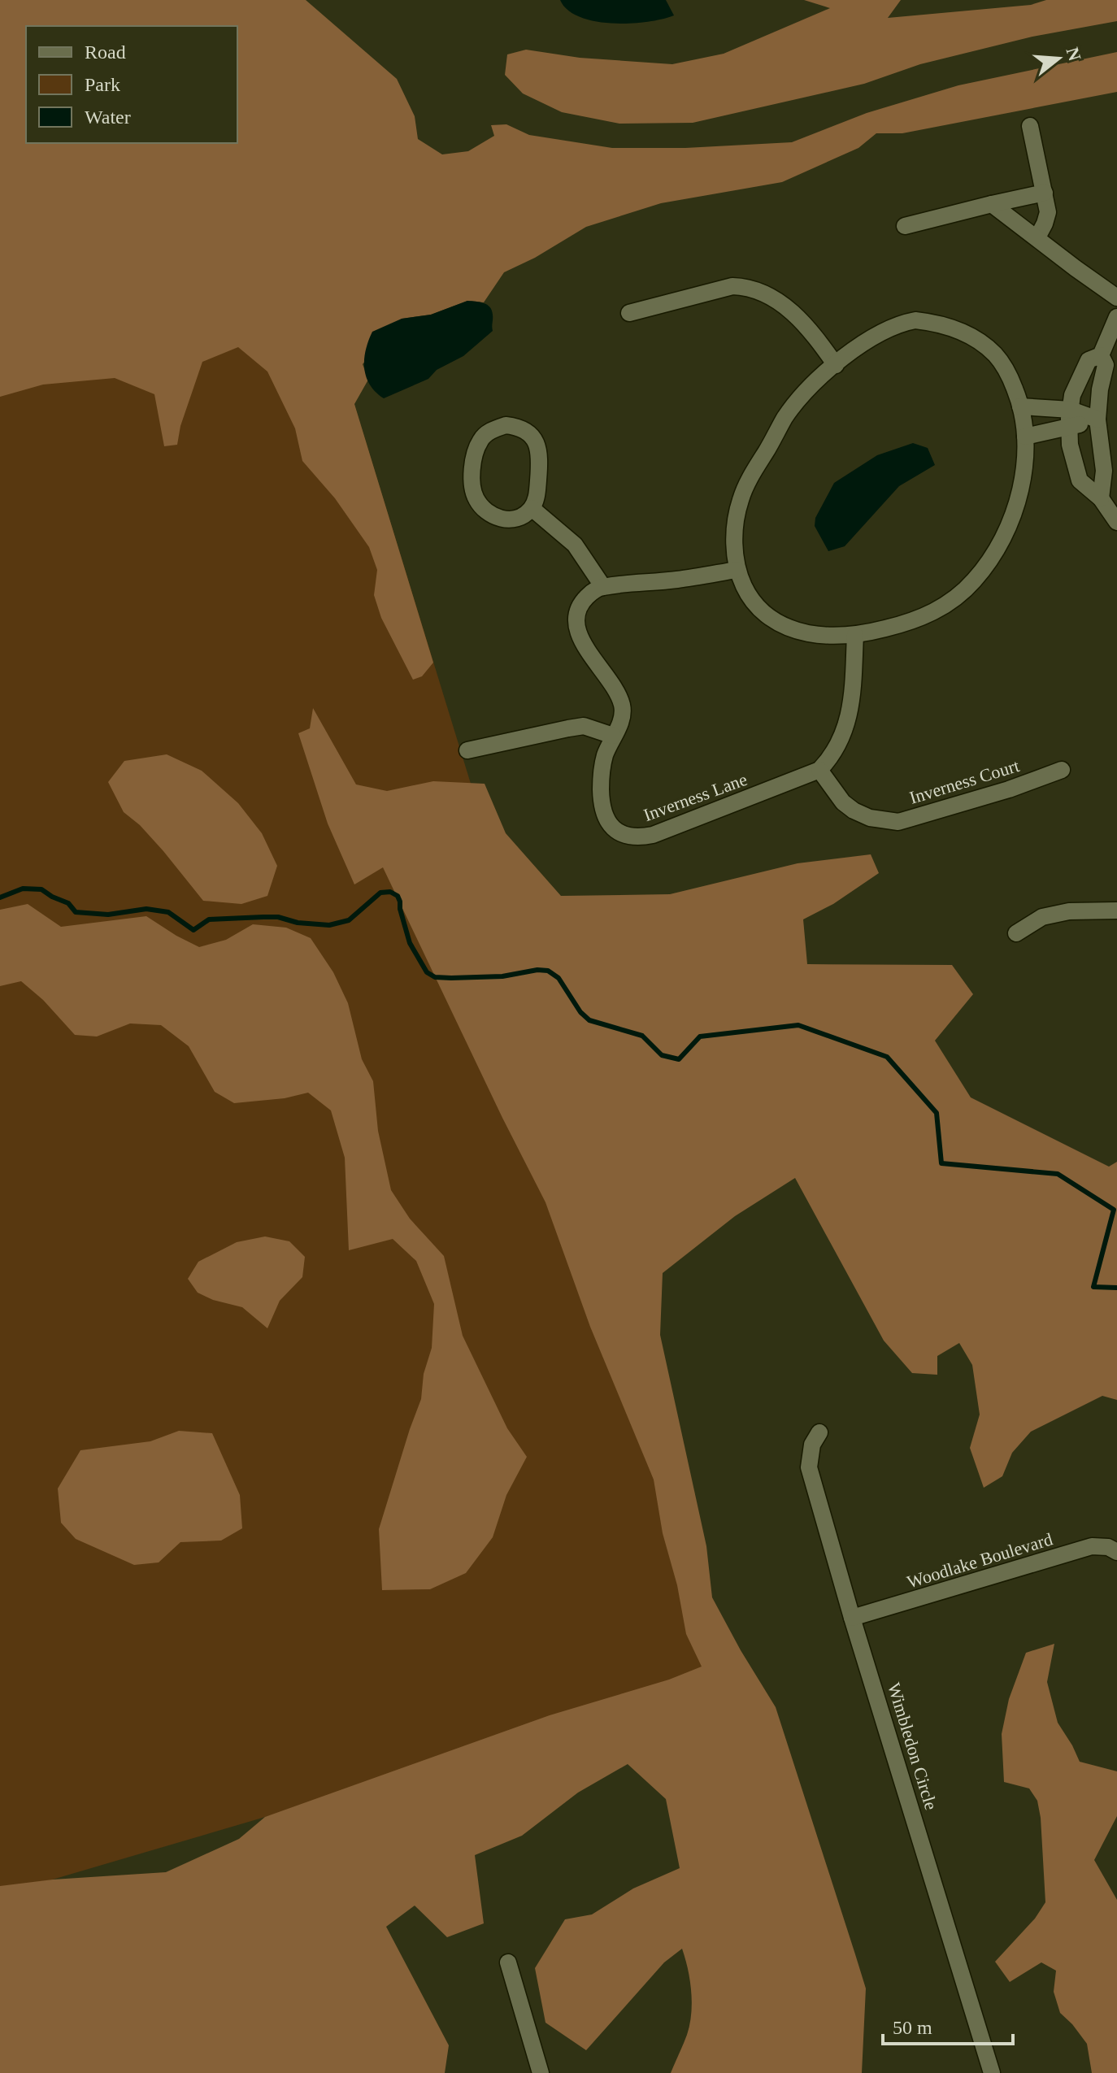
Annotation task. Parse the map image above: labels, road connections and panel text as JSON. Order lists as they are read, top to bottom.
{
  "streets": {
    "street": [
      "Inverness Court",
      "Inverness Lane",
      "Woodlake Boulevard",
      "Wimbledon Circle"
    ]
  },
  "crossings": [
    ["Inverness Court", "Inverness Lane"],
    ["Woodlake Boulevard", "Wimbledon Circle"]
  ],
  "legend": ["Road", "Park", "Water"],
  "scale_bar": "50 m",
  "north": "right"
}
